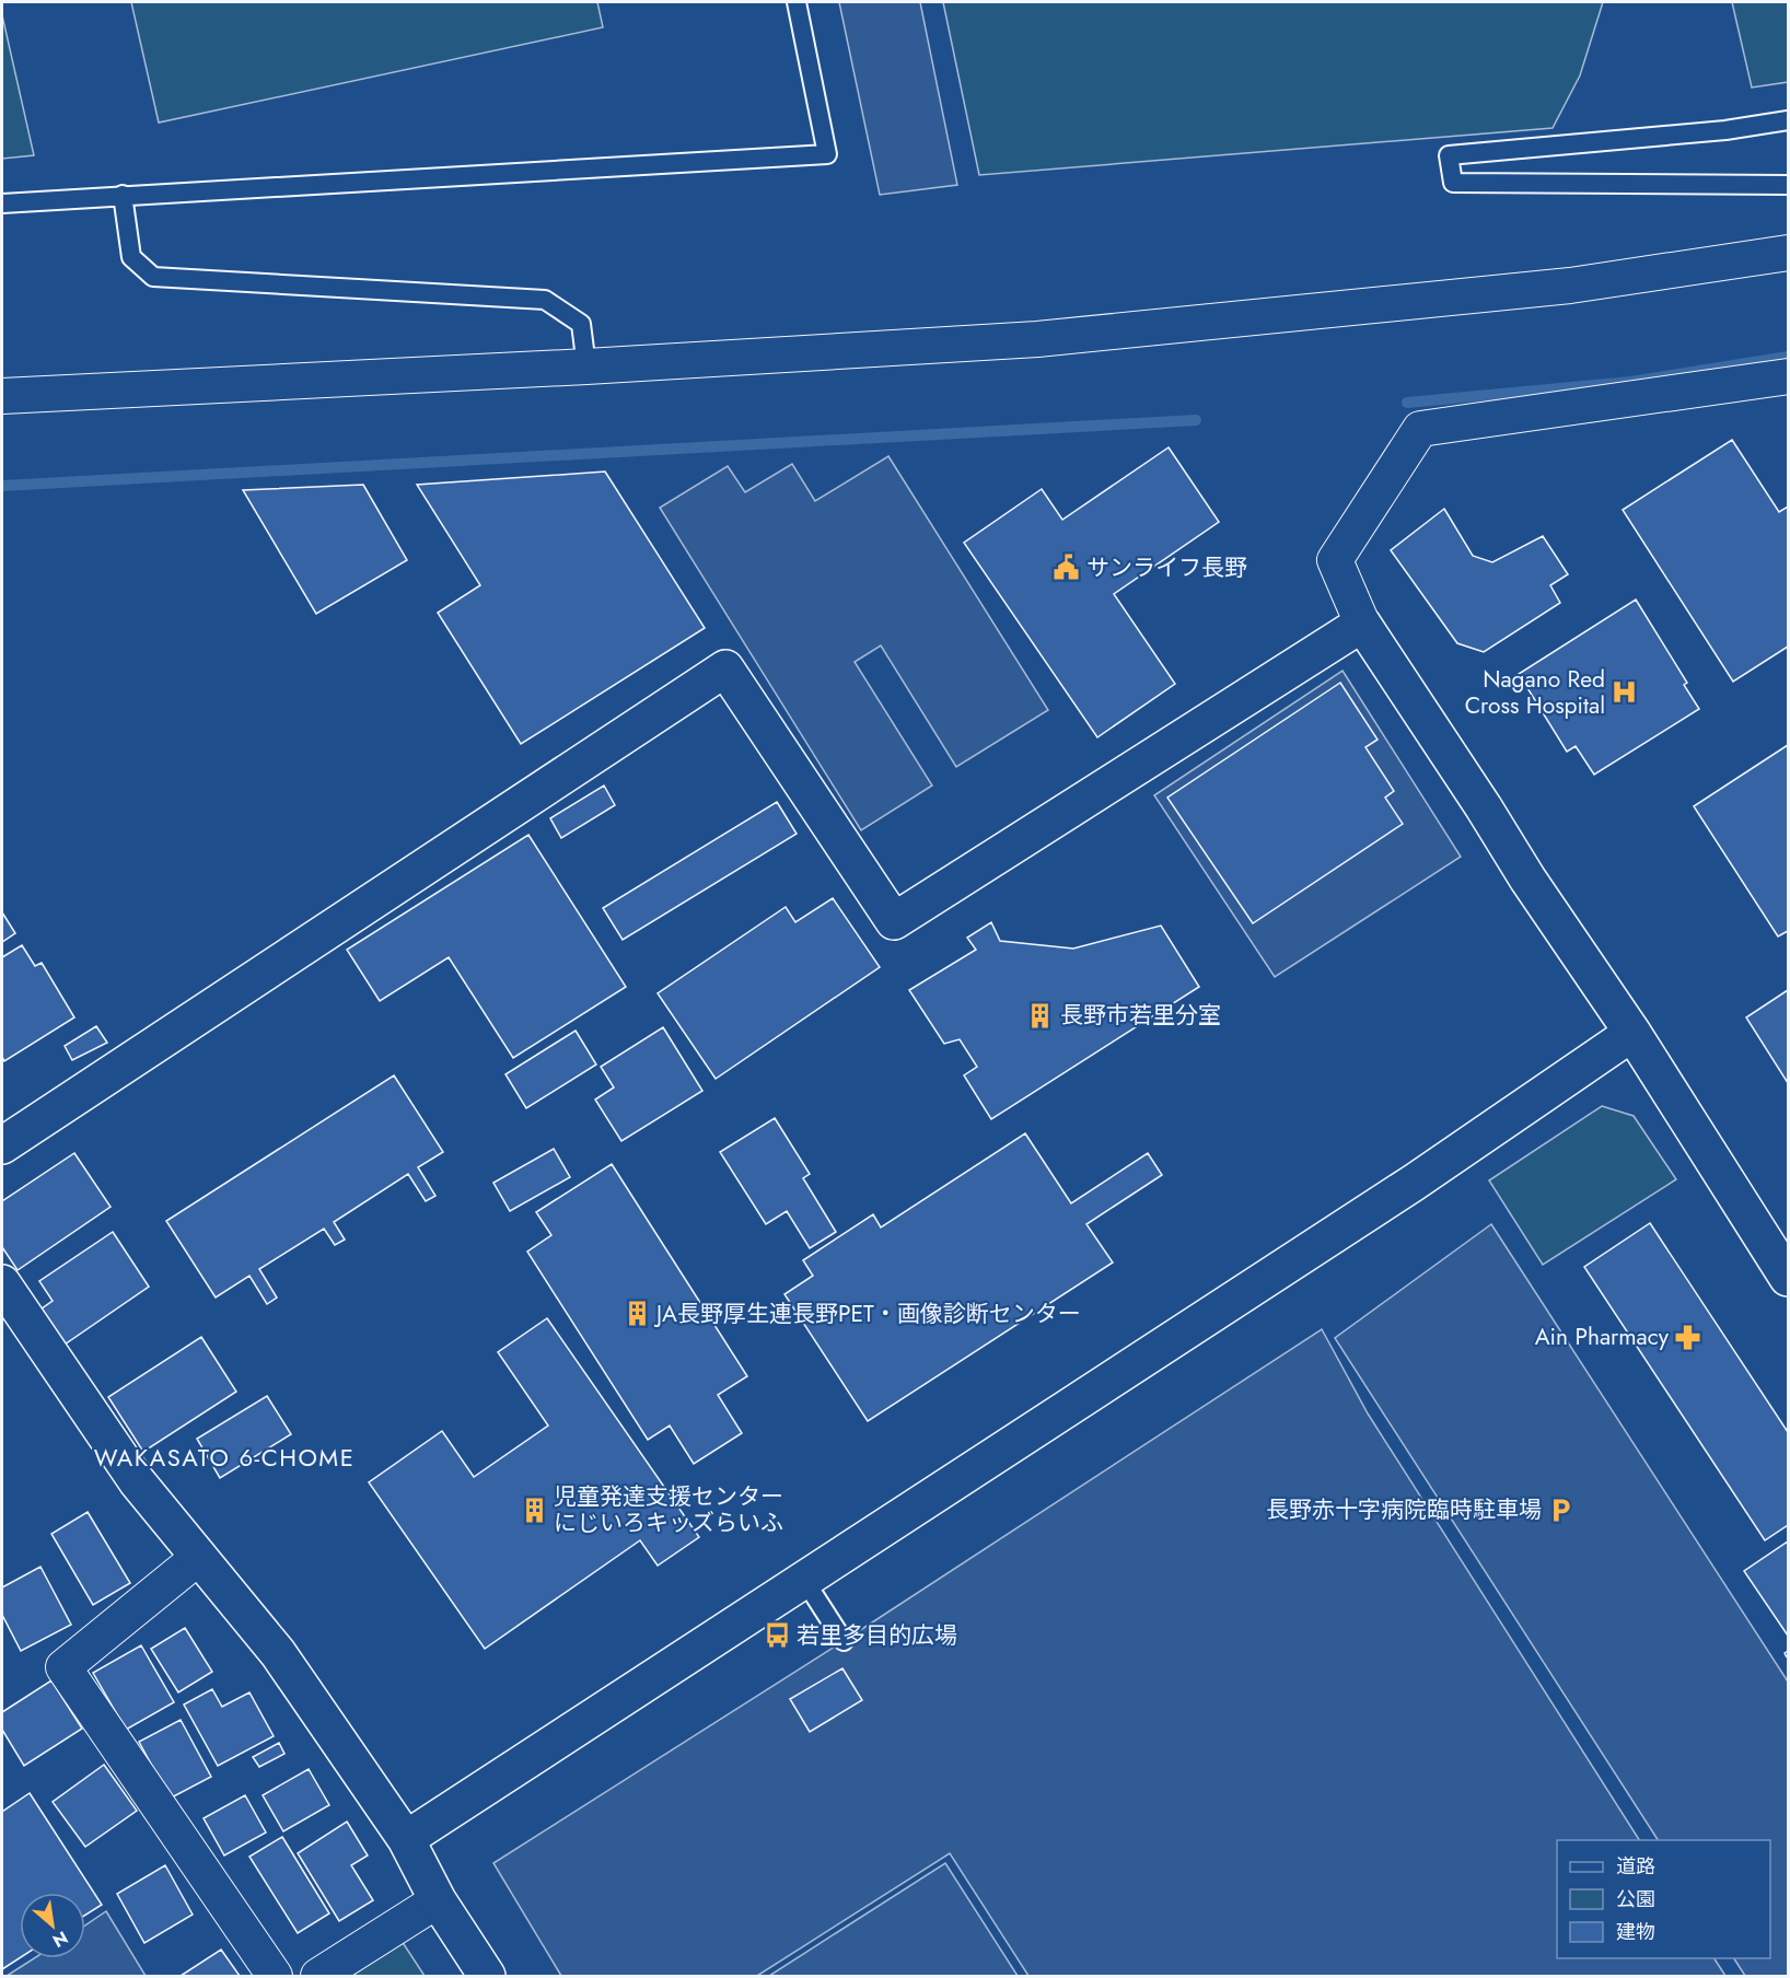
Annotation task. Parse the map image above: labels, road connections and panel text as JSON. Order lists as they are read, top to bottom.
{
  "districts": ["WAKASATO 6-CHOME"],
  "places": {
    "public building": ["サンライフ長野"],
    "hospital": ["Nagano Red Cross Hospital"],
    "building": ["長野市若里分室", "JA長野厚生連長野PET・画像診断センター", "児童発達支援センター にじいろキッズらいふ"],
    "pharmacy": ["Ain Pharmacy"],
    "parking": ["長野赤十字病院臨時駐車場"],
    "bus stop": ["若里多目的広場"]
  },
  "legend": ["道路", "公園", "建物"],
  "north": "bottom right"
}
